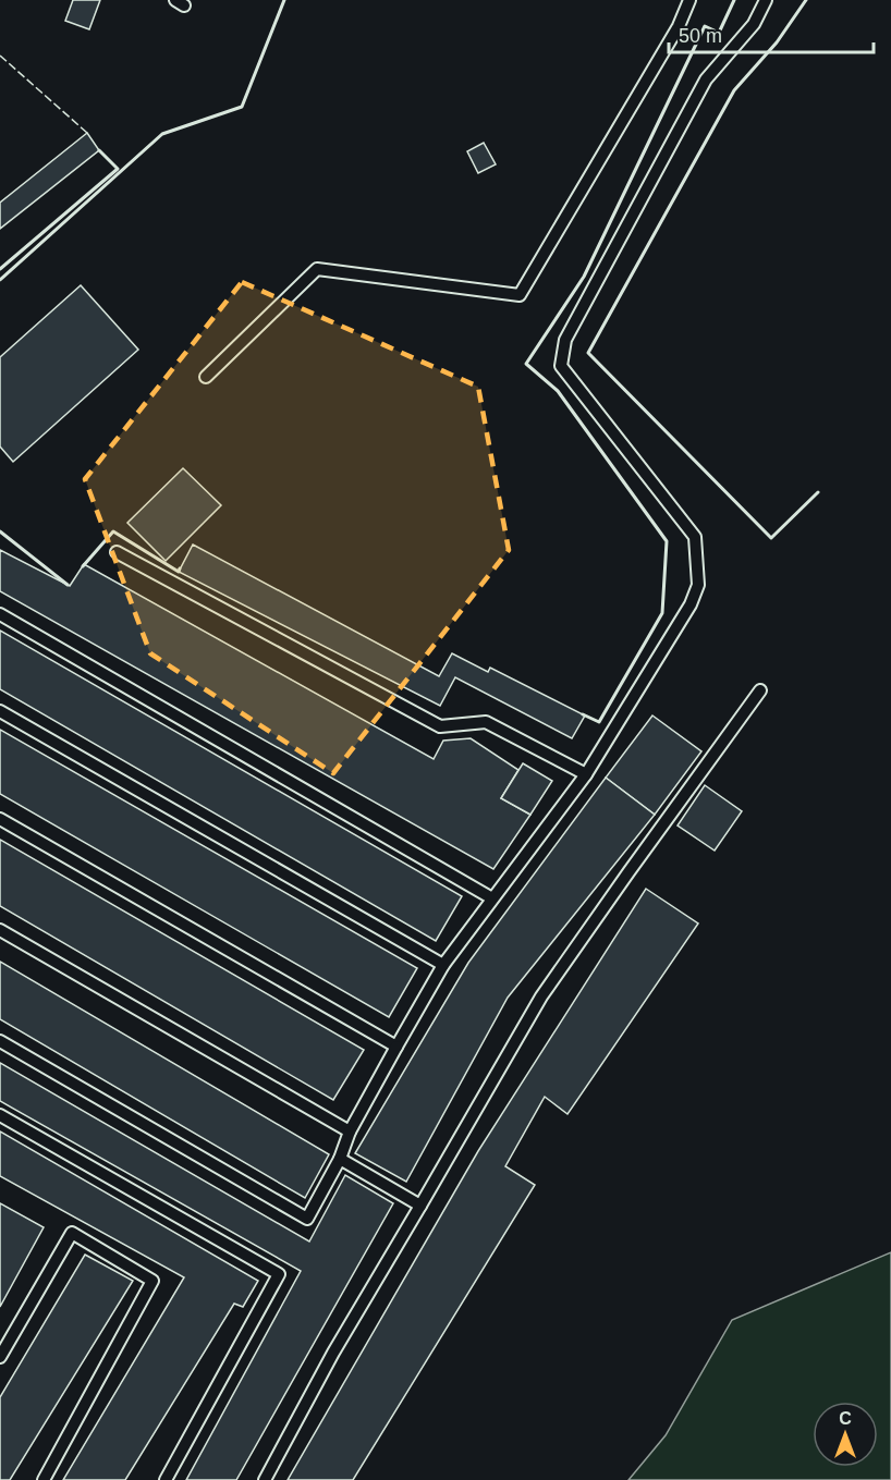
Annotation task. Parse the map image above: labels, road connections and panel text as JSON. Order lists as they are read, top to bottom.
{
  "scale_bar": "50 m",
  "north": "top"
}
